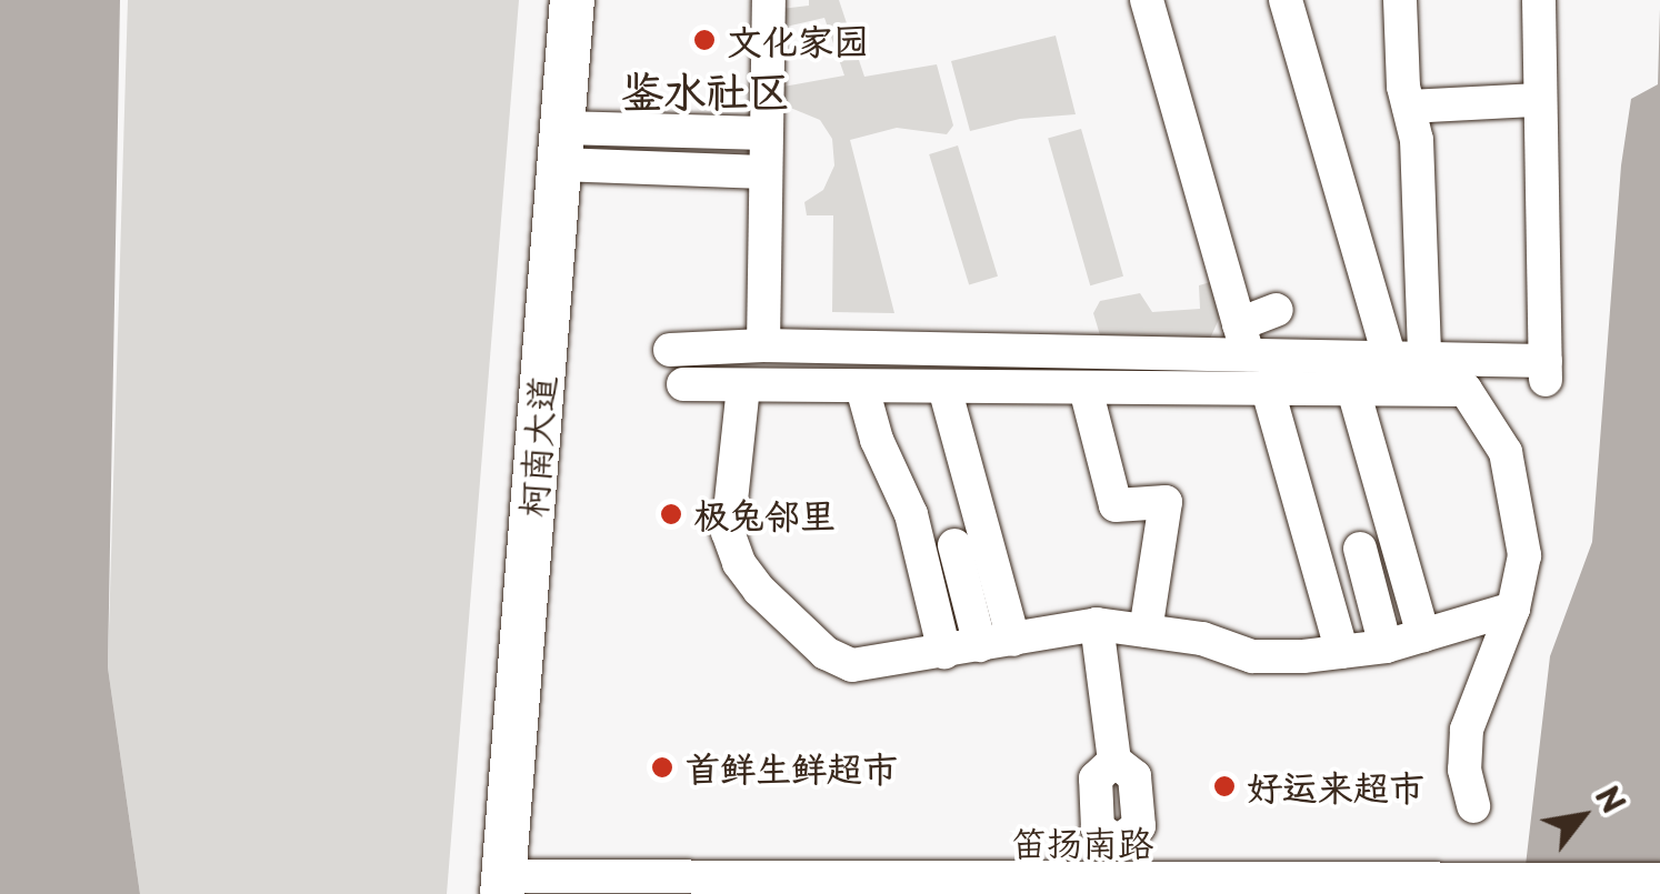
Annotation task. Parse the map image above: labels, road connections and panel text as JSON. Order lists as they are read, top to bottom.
{
  "streets": {
    "main road": ["柯南大道"],
    "street": ["笛扬南路"]
  },
  "crossings": [
    ["柯南大道", "笛扬南路"]
  ],
  "districts": ["鉴水社区"],
  "places": [
    "文化家园",
    "极兔邻里",
    "首鲜生鲜超市",
    "好运来超市"
  ],
  "north": "top right"
}
